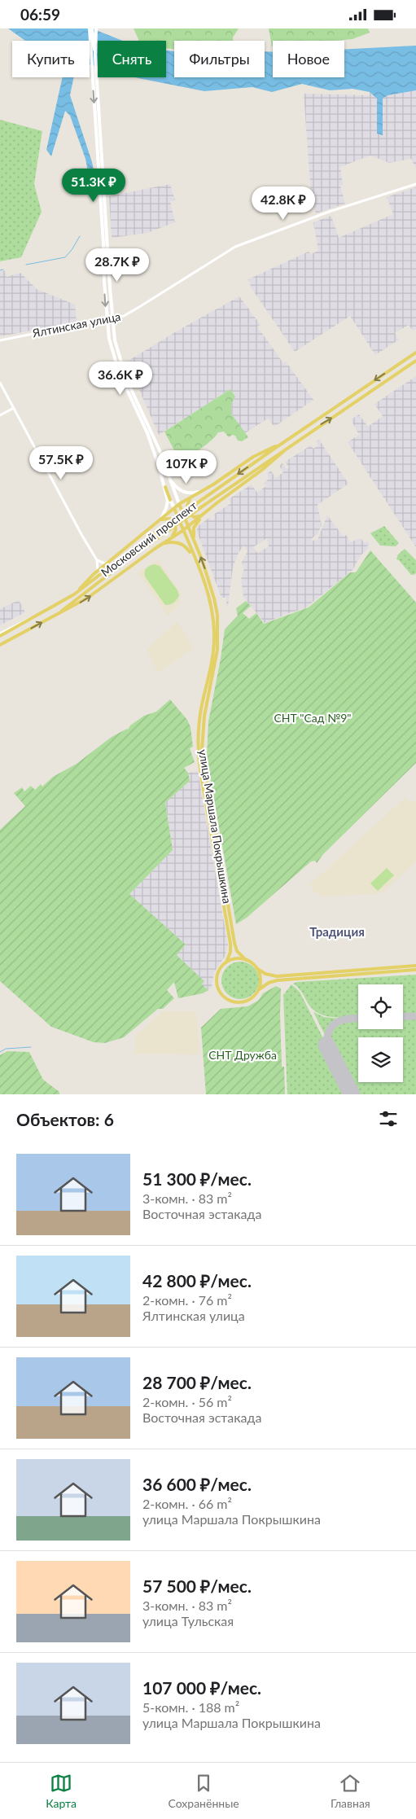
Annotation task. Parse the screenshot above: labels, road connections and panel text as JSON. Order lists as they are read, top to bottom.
{
  "streets": {
    "main road": ["Ялтинская улица", "Московский проспект", "улица Маршала Покрышкина"]
  },
  "crossings": [
    ["Ялтинская улица", "улица Маршала Покрышкина"]
  ],
  "districts": ["Традиция"],
  "parks": ["СНТ \"Сад №9\"", "СНТ Дружба"],
  "page": {
    "status": "06:59",
    "chip": [
      "Купить",
      "Снять",
      "Фильтры",
      "Новое"
    ],
    "price": [
      "51.3K ₽",
      "42.8K ₽",
      "28.7K ₽",
      "36.6K ₽",
      "57.5K ₽",
      "107K ₽"
    ],
    "heading": "Объектов: 6",
    "list": [
      {
        "name": "51 300 ₽/мес.",
        "note": "3-комн. · 83 m² · Восточная эстакада"
      },
      {
        "name": "42 800 ₽/мес.",
        "note": "2-комн. · 76 m² · Ялтинская улица"
      },
      {
        "name": "28 700 ₽/мес.",
        "note": "2-комн. · 56 m² · Восточная эстакада"
      },
      {
        "name": "36 600 ₽/мес.",
        "note": "2-комн. · 66 m² · улица Маршала Покрышкина"
      },
      {
        "name": "57 500 ₽/мес.",
        "note": "3-комн. · 83 m² · улица Тульская"
      },
      {
        "name": "107 000 ₽/мес.",
        "note": "5-комн. · 188 m² · улица Маршала Покрышкина"
      }
    ],
    "tabs": ["Карта", "Сохранённые", "Главная"]
  }
}
